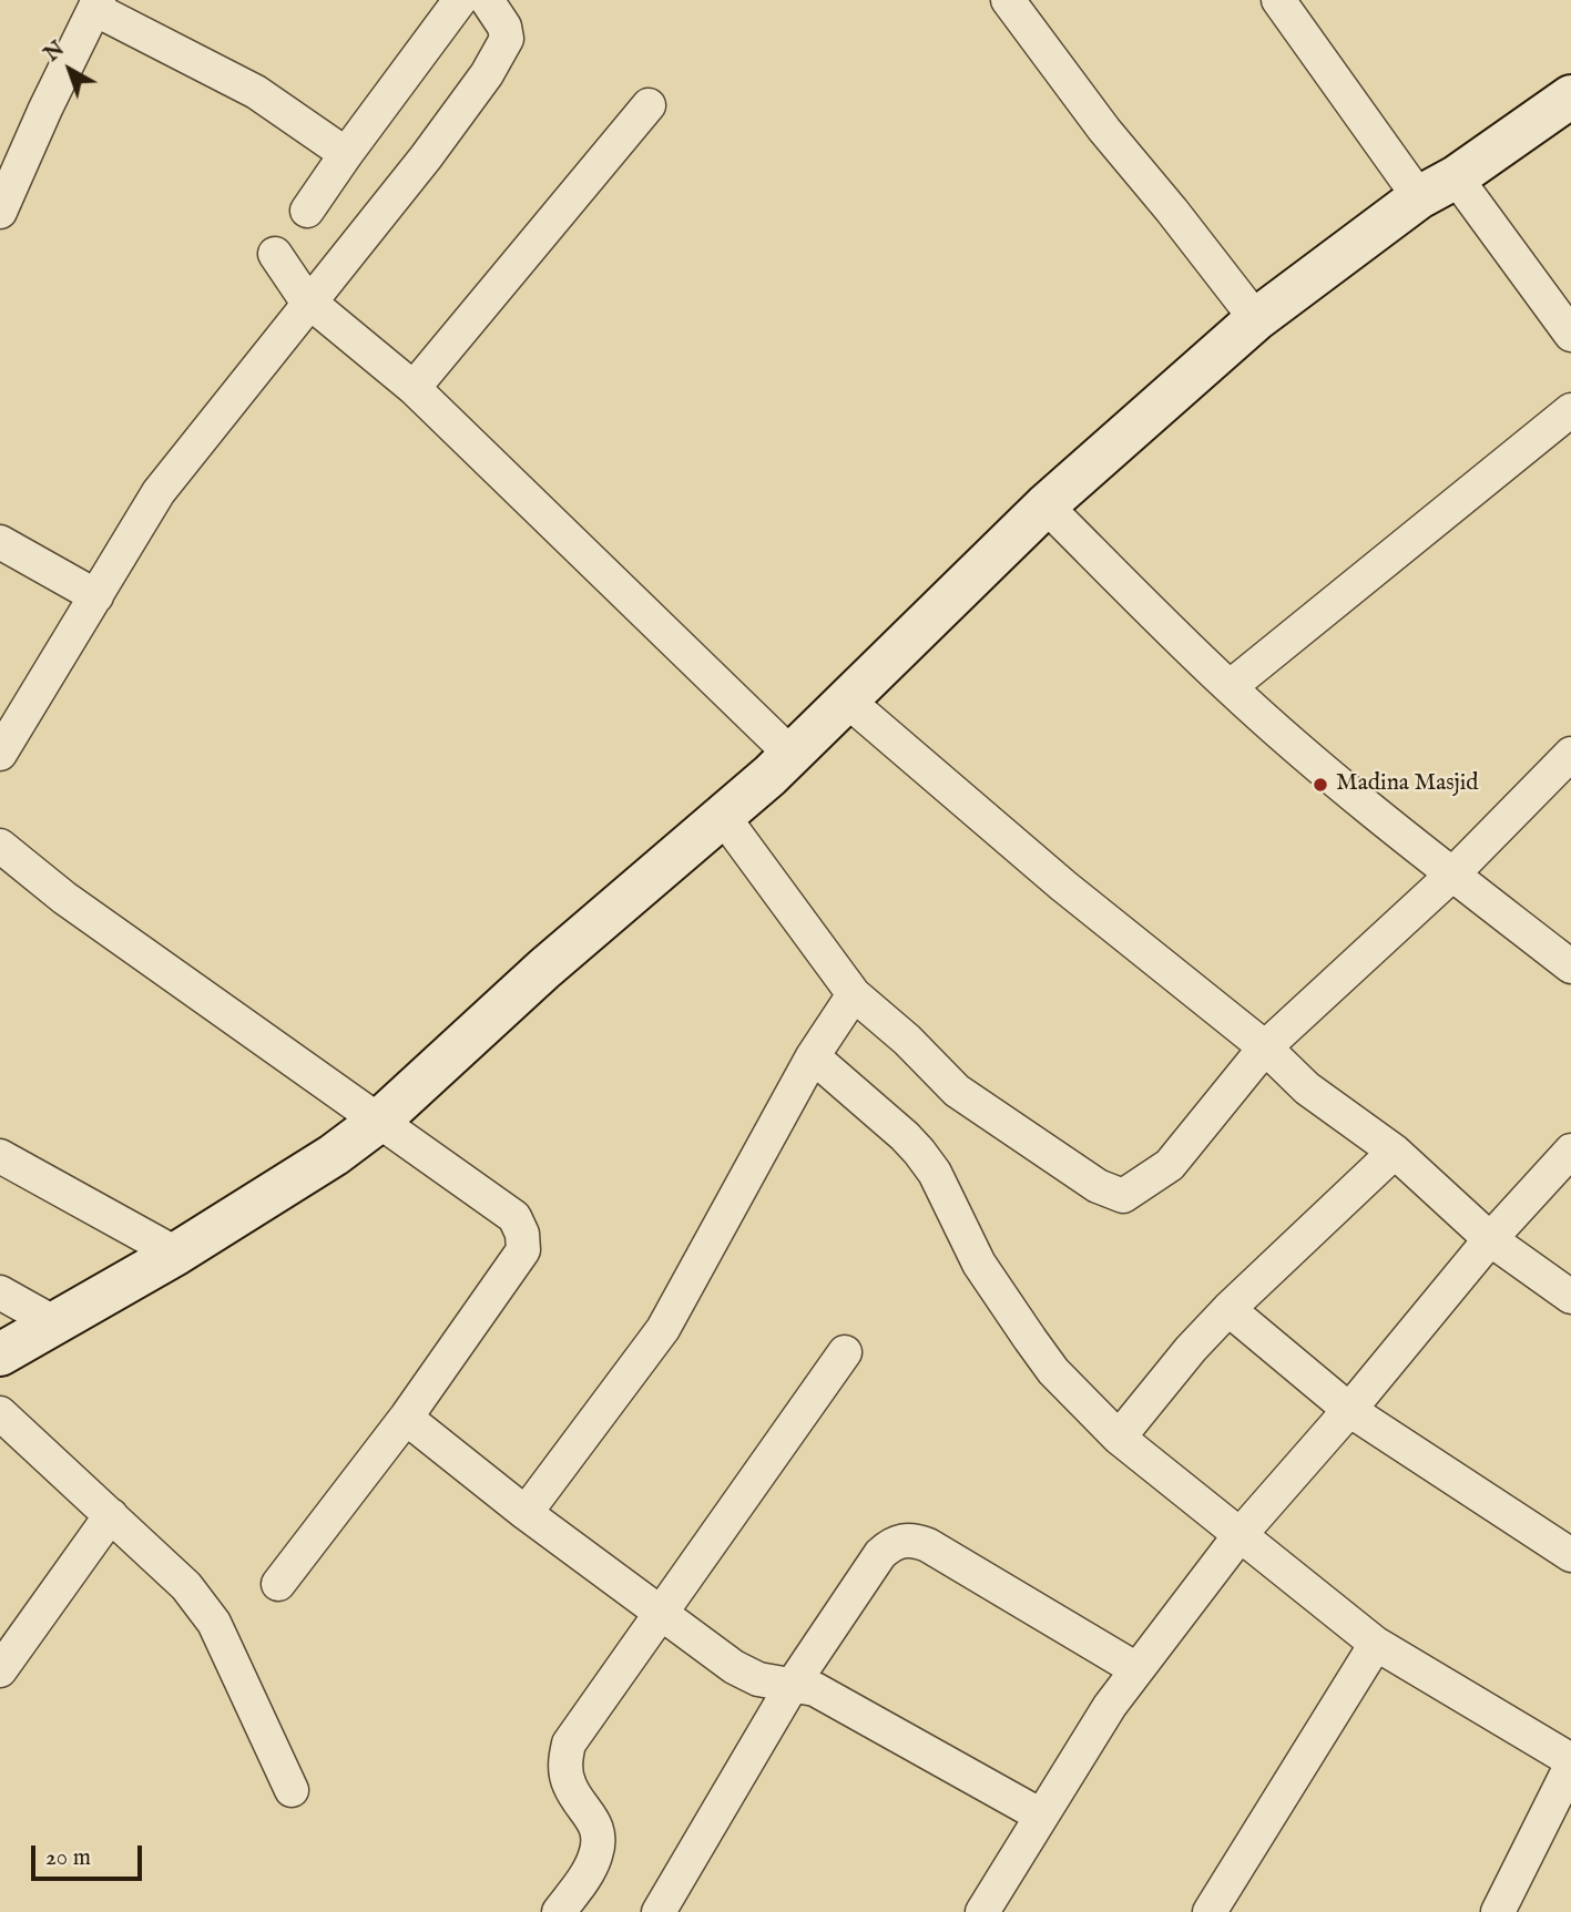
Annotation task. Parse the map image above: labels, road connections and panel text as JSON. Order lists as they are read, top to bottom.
{
  "places": ["Madina Masjid"],
  "scale_bar": "20 m",
  "north": "top left"
}
